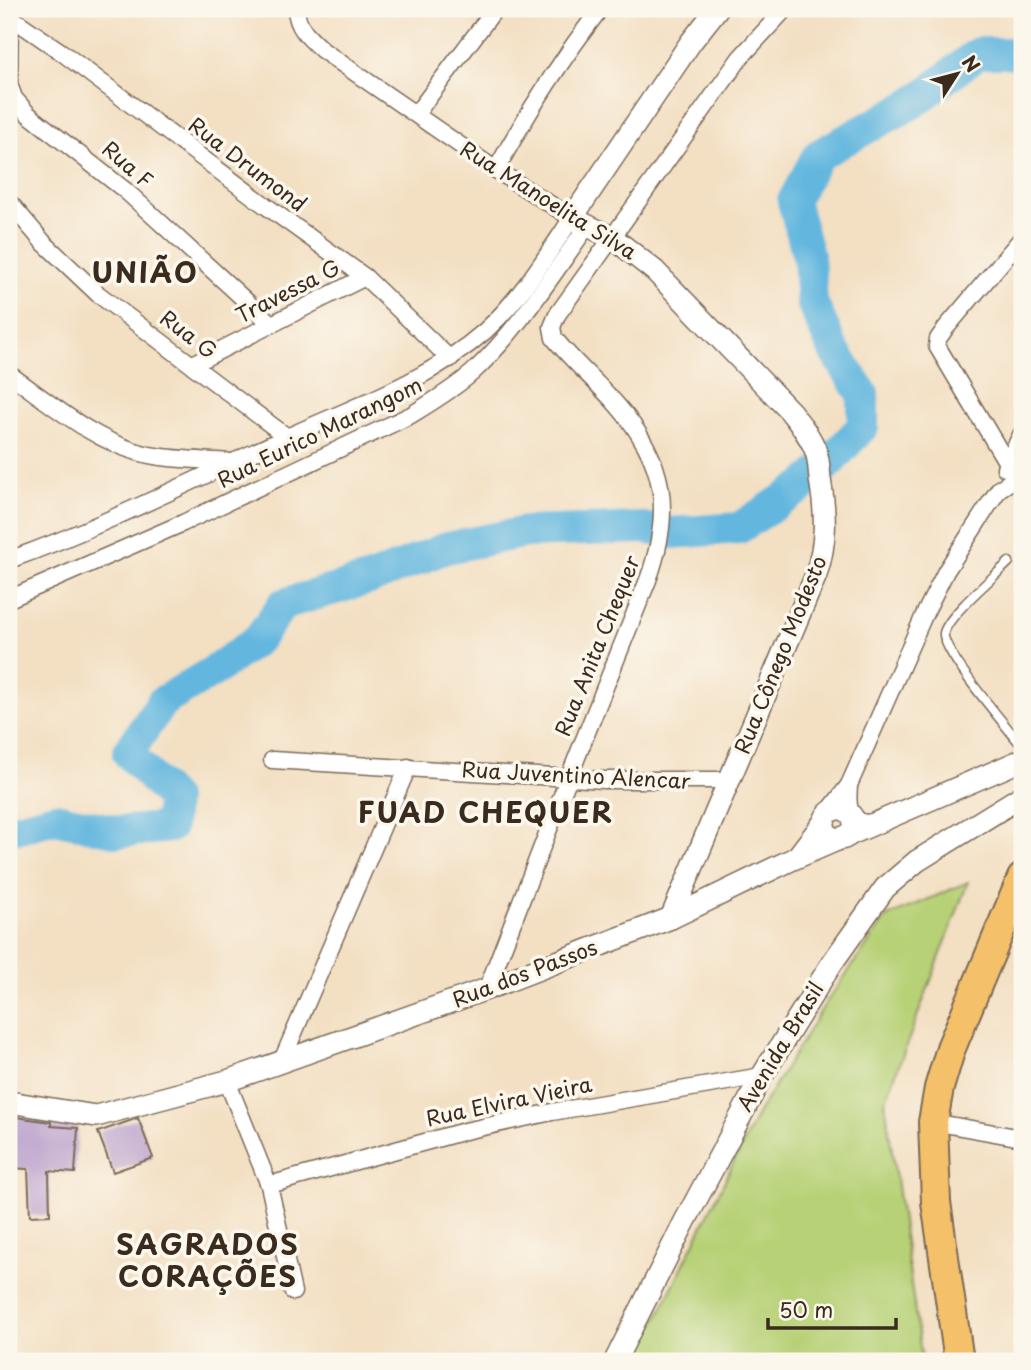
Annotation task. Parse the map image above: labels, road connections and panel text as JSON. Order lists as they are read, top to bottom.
{
  "streets": {
    "street": [
      "Rua F",
      "Rua Drumond",
      "Rua Manoelita Silva",
      "Travessa G",
      "Rua G",
      "Rua Eurico Marangom",
      "Rua Anita Chequer",
      "Rua Cônego Modesto",
      "Rua Juventino Alencar",
      "Rua dos Passos",
      "Avenida Brasil",
      "Rua Elvira Vieira"
    ]
  },
  "crossings": [
    ["Rua F", "Rua Drumond"],
    ["Rua F", "Travessa G"],
    ["Rua Drumond", "Travessa G"],
    ["Rua Drumond", "Rua Eurico Marangom"],
    ["Rua Manoelita Silva", "Rua Eurico Marangom"],
    ["Rua Manoelita Silva", "Rua Anita Chequer"],
    ["Rua Manoelita Silva", "Rua Cônego Modesto"],
    ["Travessa G", "Rua G"],
    ["Rua G", "Rua Eurico Marangom"],
    ["Rua Anita Chequer", "Rua Juventino Alencar"],
    ["Rua Anita Chequer", "Rua dos Passos"],
    ["Rua Cônego Modesto", "Rua Juventino Alencar"],
    ["Avenida Brasil", "Rua Elvira Vieira"]
  ],
  "districts": ["UNIÃO", "FUAD CHEQUER", "SAGRADOS CORAÇÕES"],
  "scale_bar": "50 m",
  "north": "top right"
}
